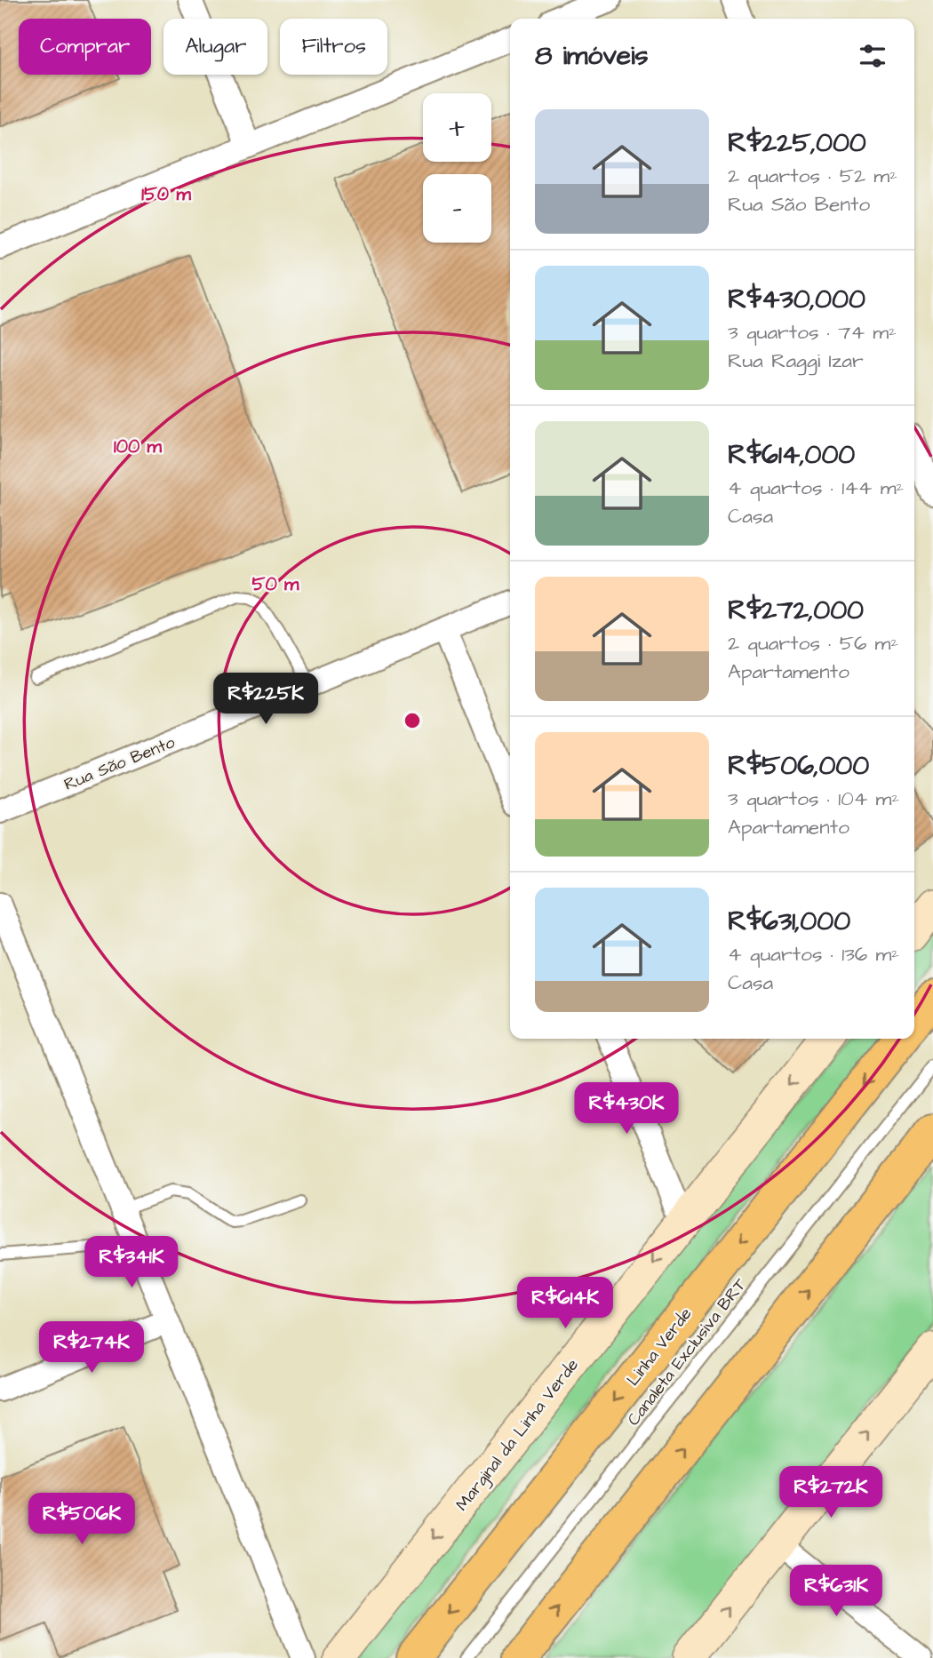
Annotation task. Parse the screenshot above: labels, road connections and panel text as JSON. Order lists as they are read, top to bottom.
{
  "streets": {
    "highway": ["Linha Verde"],
    "main road": ["Marginal da Linha Verde"],
    "street": ["Rua São Bento"],
    "lane": ["Canaleta Exclusiva BRT"]
  },
  "page": {
    "chip": ["Comprar", "Alugar", "Filtros"],
    "heading": "8 imóveis",
    "map_buttons": ["+", "−"],
    "list": [
      {
        "name": "R$225,000",
        "note": "2 quartos · 52 m² · Rua São Bento"
      },
      {
        "name": "R$430,000",
        "note": "3 quartos · 74 m² · Rua Raggi Izar"
      },
      {
        "name": "R$614,000",
        "note": "4 quartos · 144 m² · Casa"
      },
      {
        "name": "R$272,000",
        "note": "2 quartos · 56 m² · Apartamento"
      },
      {
        "name": "R$506,000",
        "note": "3 quartos · 104 m² · Apartamento"
      },
      {
        "name": "R$631,000",
        "note": "4 quartos · 136 m² · Casa"
      }
    ],
    "price": [
      "R$225K",
      "R$430K",
      "R$341K",
      "R$614K",
      "R$274K",
      "R$272K",
      "R$506K",
      "R$631K"
    ]
  },
  "rings": ["150 m", "100 m", "50 m"]
}
